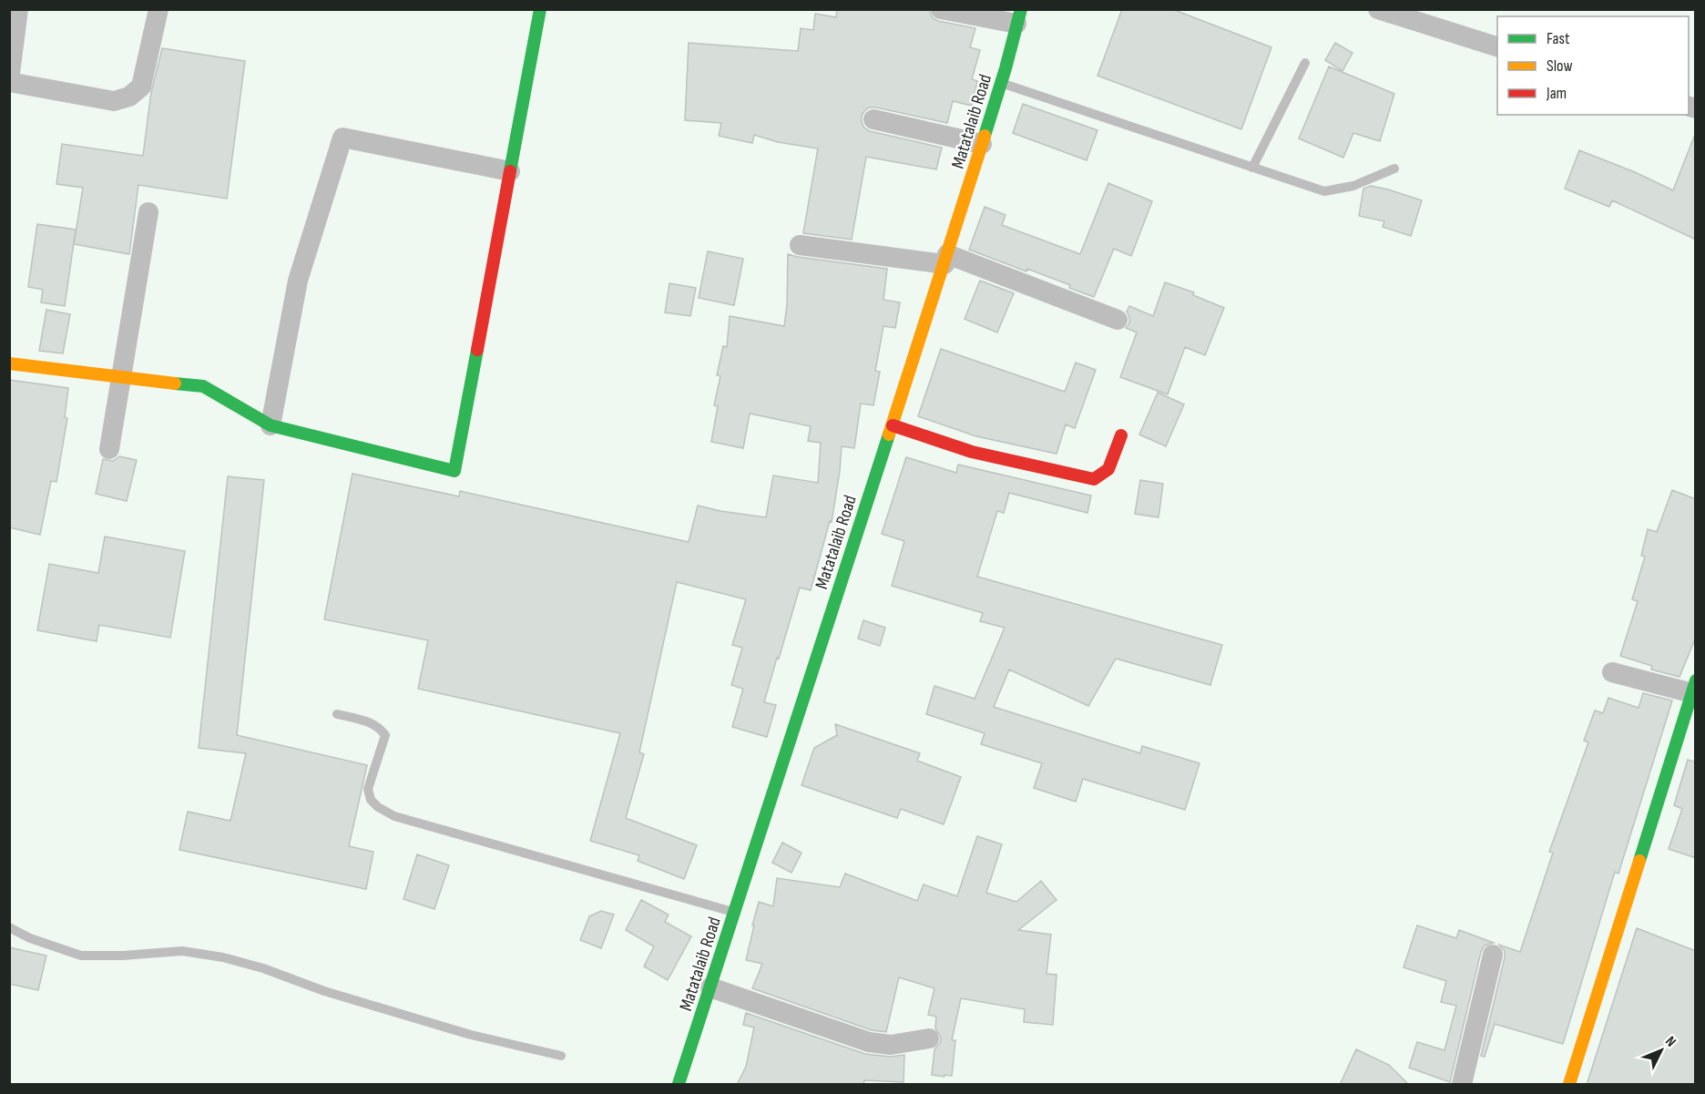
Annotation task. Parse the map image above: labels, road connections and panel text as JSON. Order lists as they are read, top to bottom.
{
  "streets": {
    "street": ["Matatalaib Road"]
  },
  "legend": ["Fast", "Slow", "Jam"],
  "north": "top right"
}
